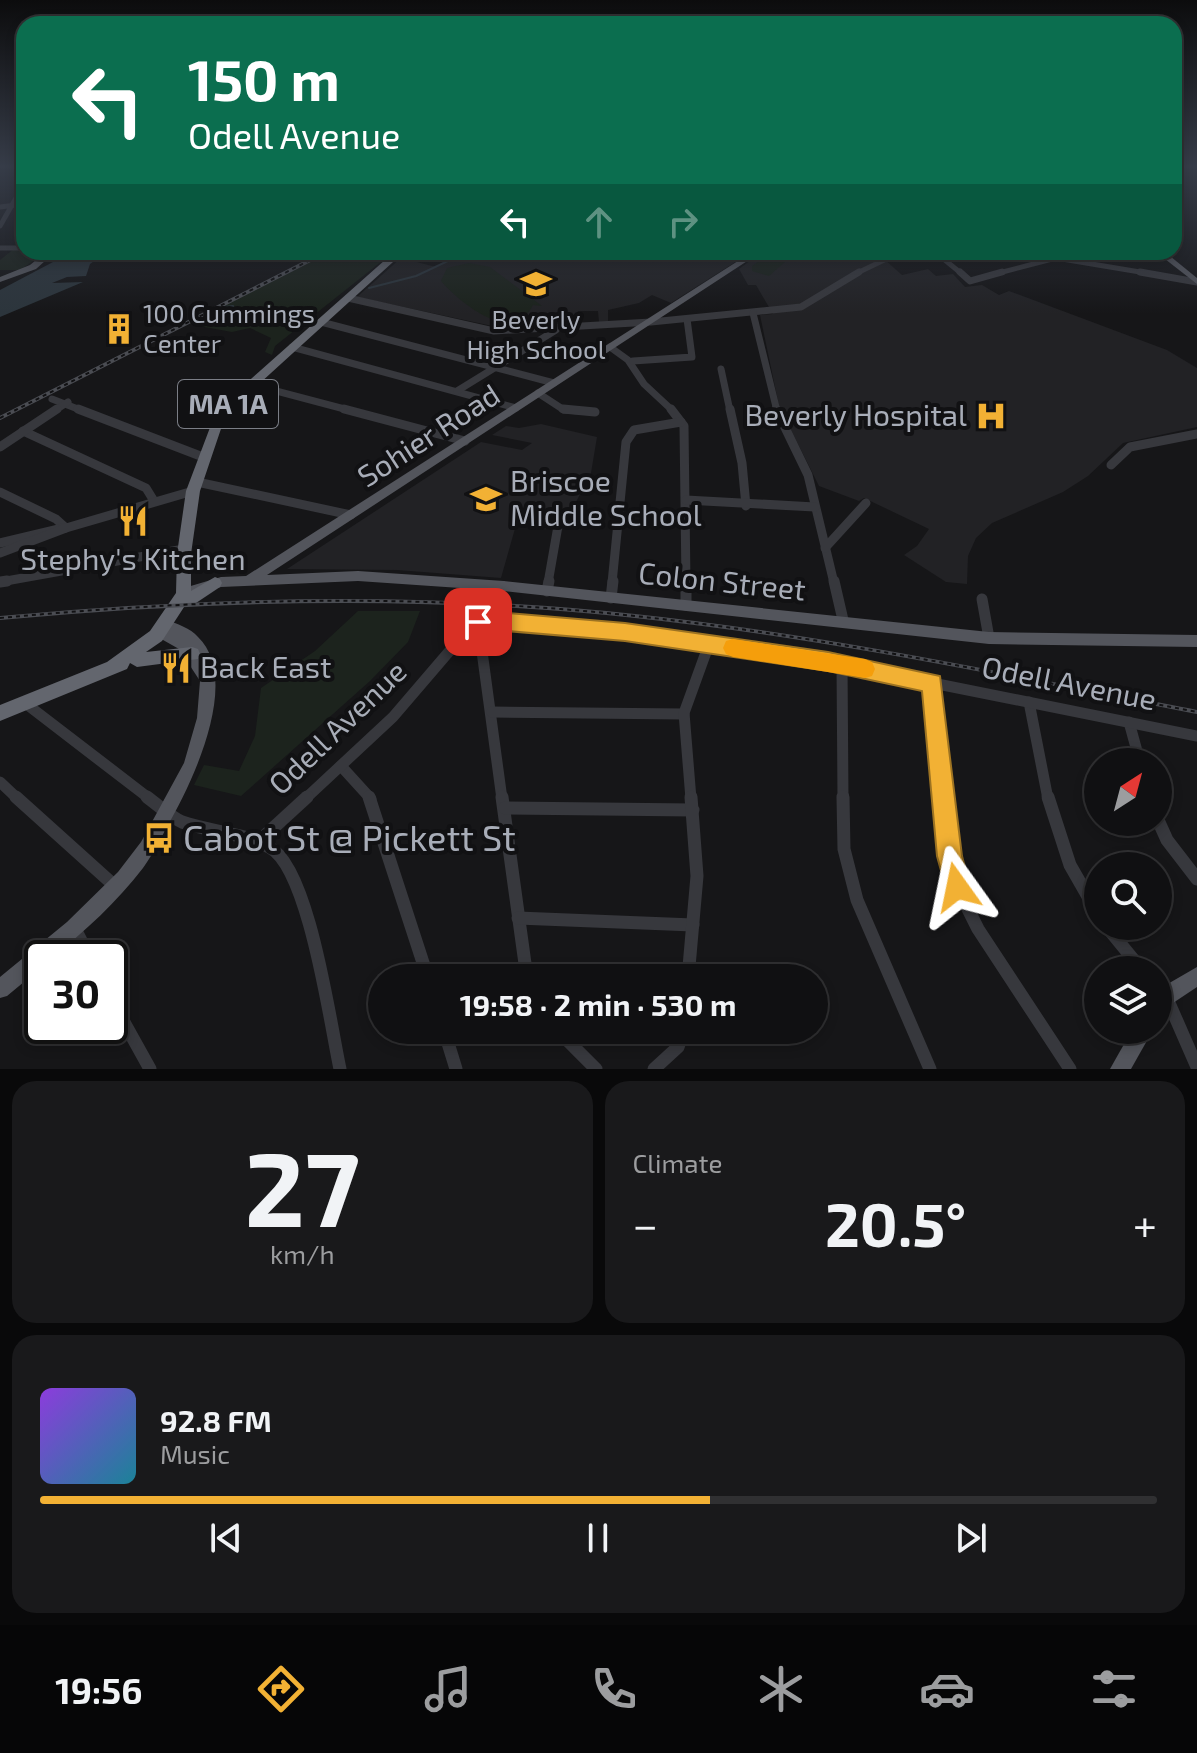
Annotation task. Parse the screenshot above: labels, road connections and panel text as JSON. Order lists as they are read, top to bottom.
{
  "streets": {
    "highway": ["MA 1A"],
    "main road": ["Sohier Road", "Colon Street"],
    "street": ["Odell Avenue"]
  },
  "crossings": [
    ["MA 1A", "Colon Street"],
    ["Sohier Road", "Colon Street"]
  ],
  "places": {
    "school or university": ["Beverly High School", "Briscoe Middle School"],
    "building": ["100 Cummings Center"],
    "hospital": ["Beverly Hospital"],
    "restaurant": ["Stephy's Kitchen", "Back East"],
    "bus stop": ["Cabot St @ Pickett St"]
  },
  "north": "top right",
  "page": {
    "turn": ["150 m", "Odell Avenue"],
    "limit": "30",
    "trip": "19:58 · 2 min · 530 m",
    "tile": [
      ["27", "km/h"],
      "Climate"
    ],
    "heat": ["−", "20.5°", "+"],
    "song": ["92.8 FM", "Music"],
    "tabs": "19:56"
  }
}
